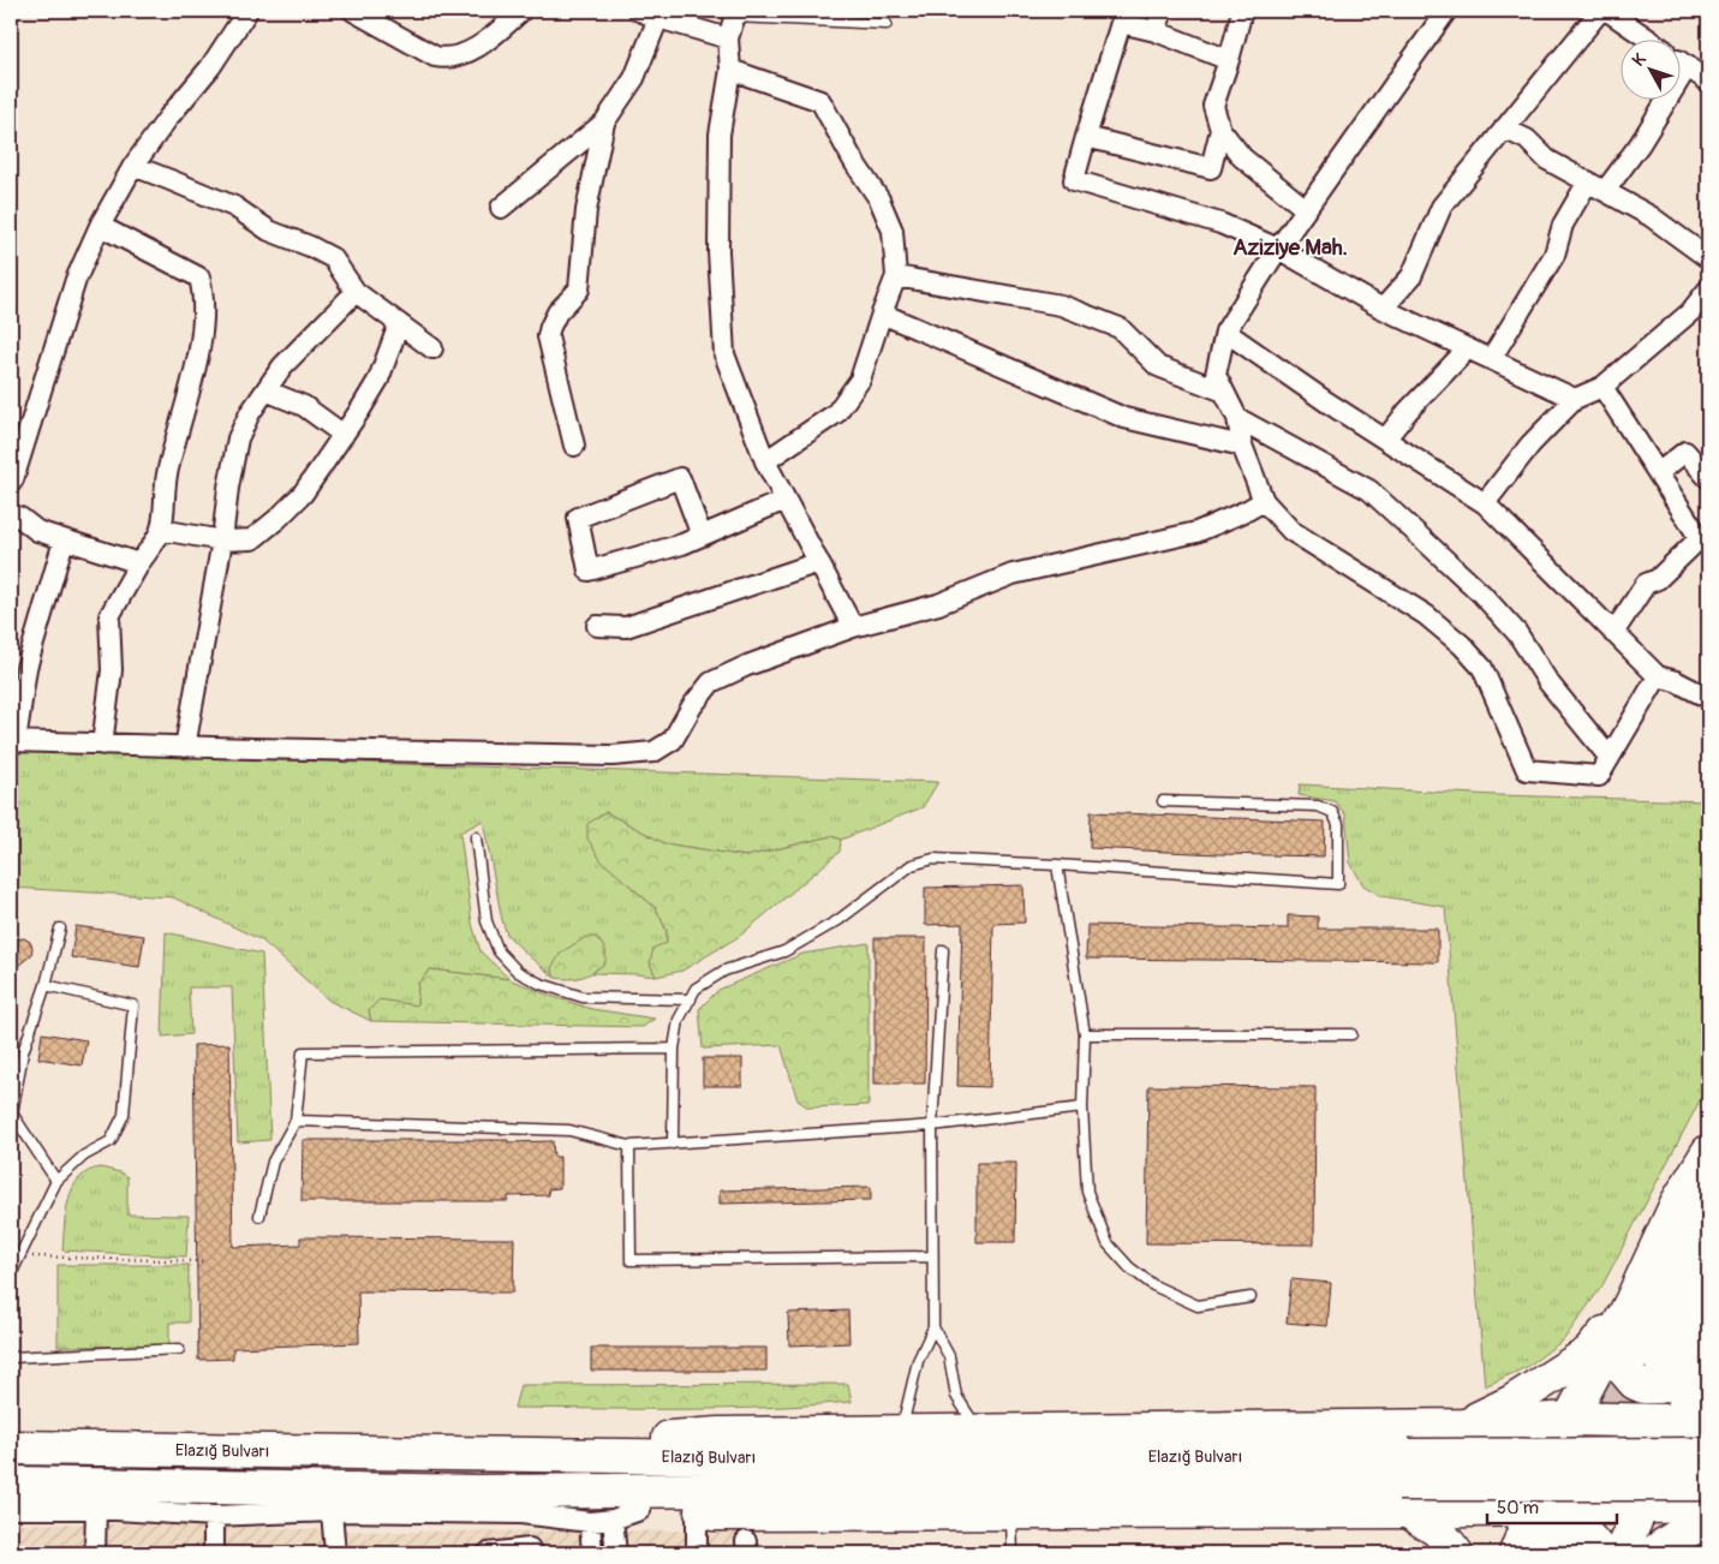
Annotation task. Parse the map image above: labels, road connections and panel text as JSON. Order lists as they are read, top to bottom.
{
  "streets": {
    "highway": ["Elazığ Bulvarı"]
  },
  "districts": ["Aziziye Mah."],
  "scale_bar": "50 m",
  "north": "top left"
}
